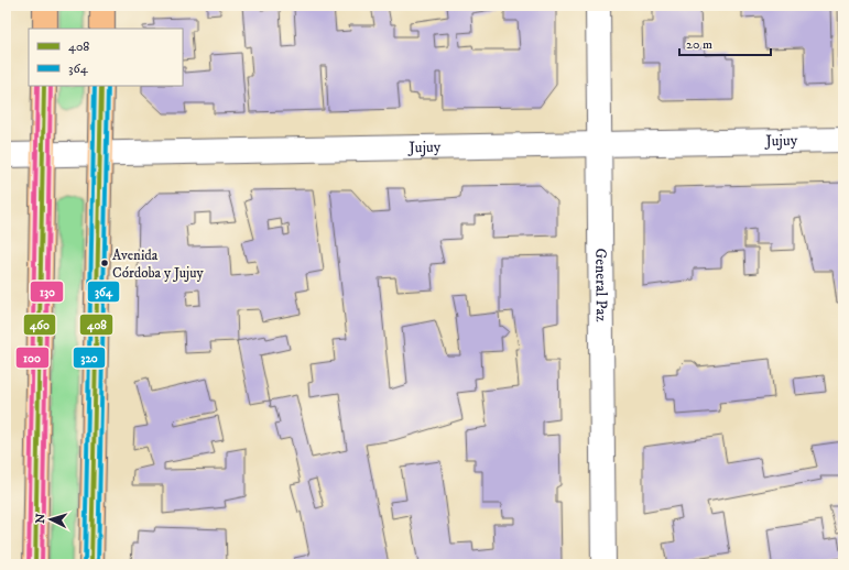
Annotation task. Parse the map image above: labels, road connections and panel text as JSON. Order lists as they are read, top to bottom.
{
  "streets": {
    "street": ["Jujuy", "General Paz"]
  },
  "crossings": [
    ["Jujuy", "General Paz"]
  ],
  "places": ["Avenida Córdoba y Jujuy"],
  "lines": [
    "transit line 408",
    "transit line 364",
    "transit line 320",
    "transit line 460",
    "transit line 130",
    "transit line 100"
  ],
  "legend": ["408", "364"],
  "scale_bar": "20 m",
  "north": "left"
}
